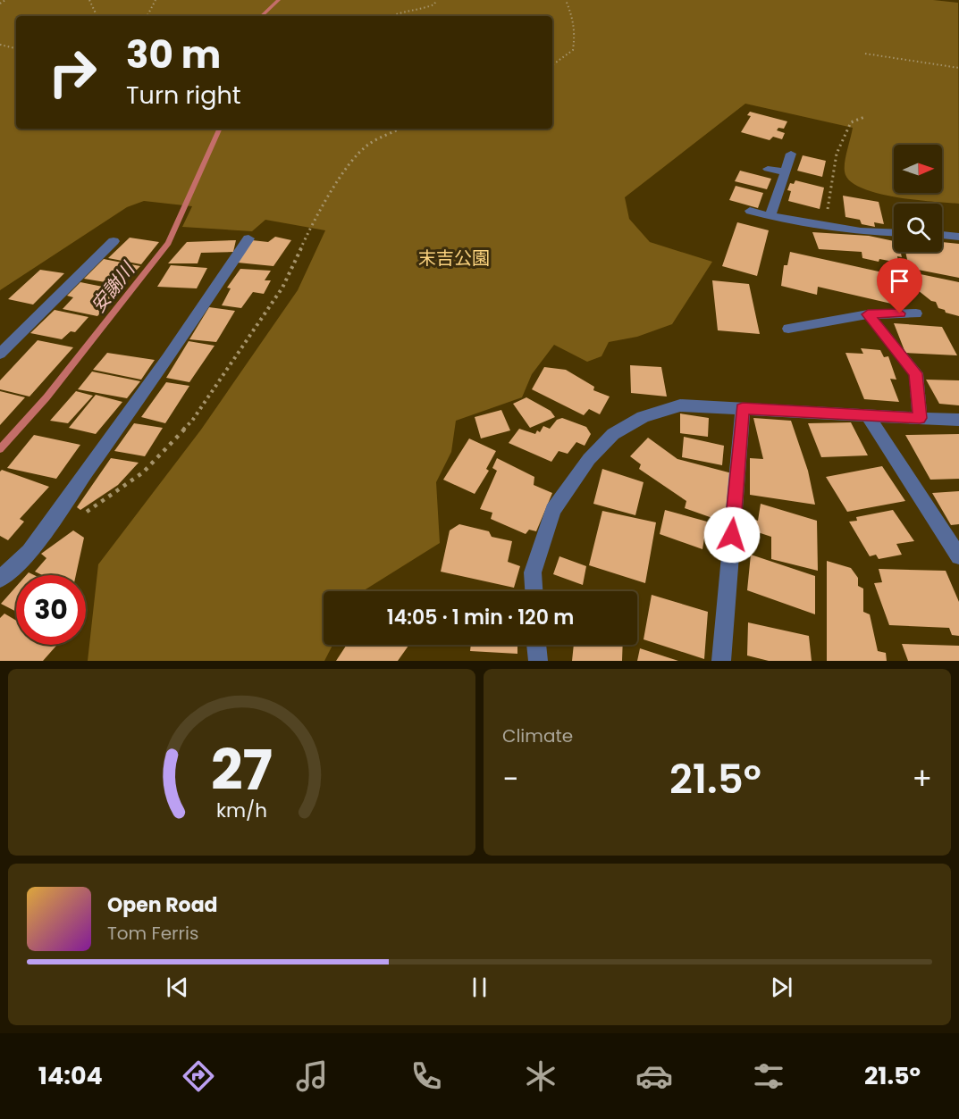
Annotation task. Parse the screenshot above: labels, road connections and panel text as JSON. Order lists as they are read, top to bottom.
{
  "water": ["安謝川"],
  "parks": ["末吉公園"],
  "north": "right",
  "page": {
    "turn": ["30 m", "Turn right"],
    "limit": "30",
    "trip": "14:05 · 1 min · 120 m",
    "tile": "Climate",
    "heat": ["−", "21.5°", "+"],
    "song": ["Open Road", "Tom Ferris"],
    "tabs": ["14:04", "21.5°"],
    "gauge": ["27", "km/h"]
  }
}
